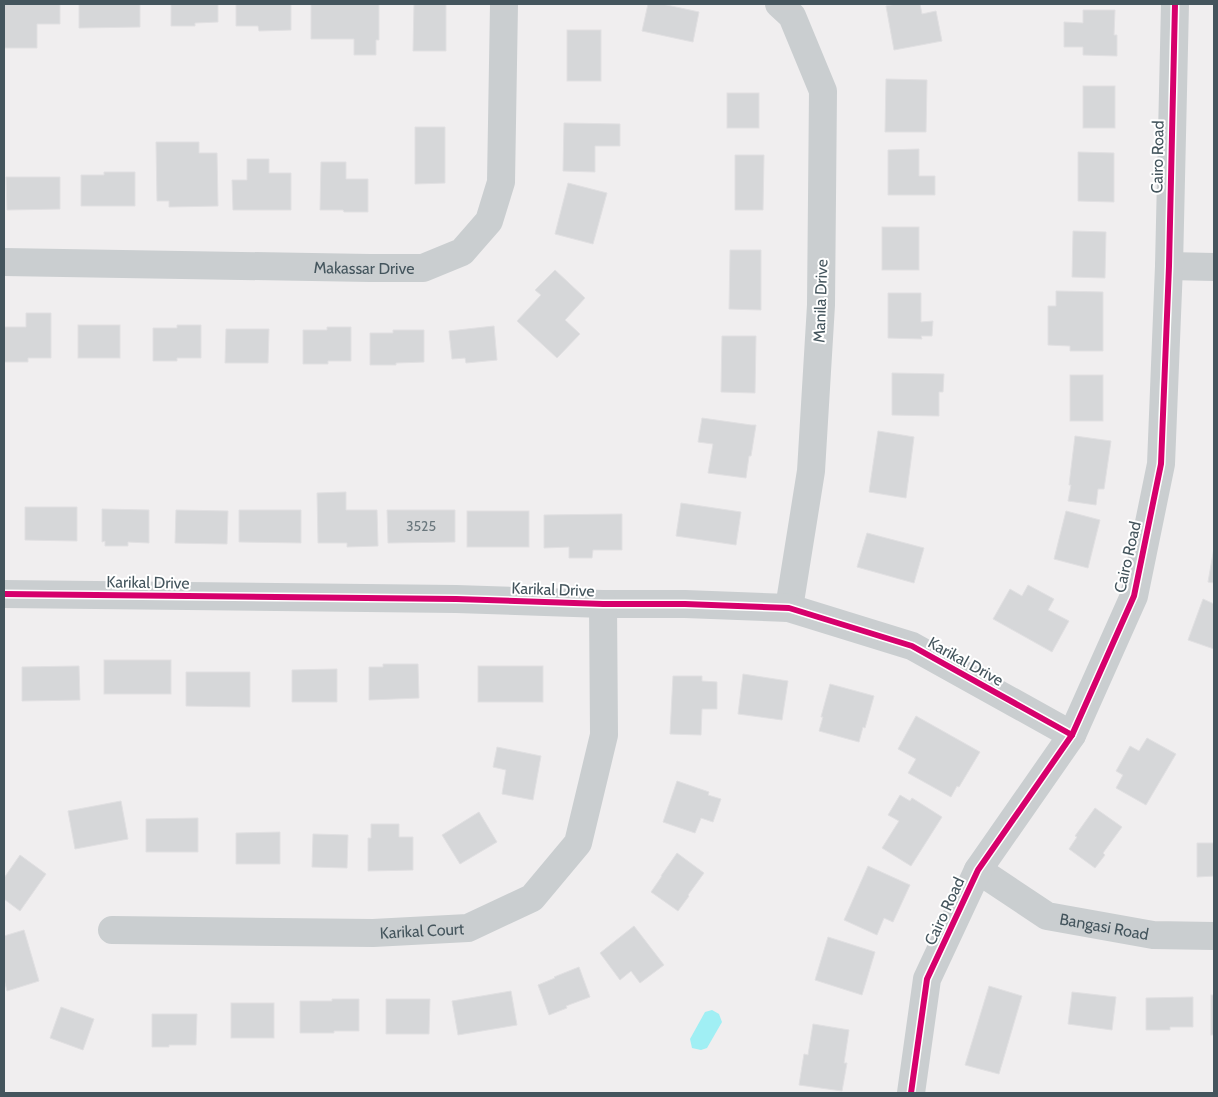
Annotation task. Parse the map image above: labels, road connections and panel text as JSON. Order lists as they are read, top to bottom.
{
  "streets": {
    "street": [
      "Cairo Road",
      "Makassar Drive",
      "Manila Drive",
      "Karikal Drive",
      "Bangasi Road",
      "Karikal Court"
    ]
  },
  "crossings": [
    ["Cairo Road", "Karikal Drive"],
    ["Cairo Road", "Bangasi Road"],
    ["Manila Drive", "Karikal Drive"],
    ["Karikal Drive", "Karikal Court"]
  ],
  "house_numbers": ["3525"]
}
